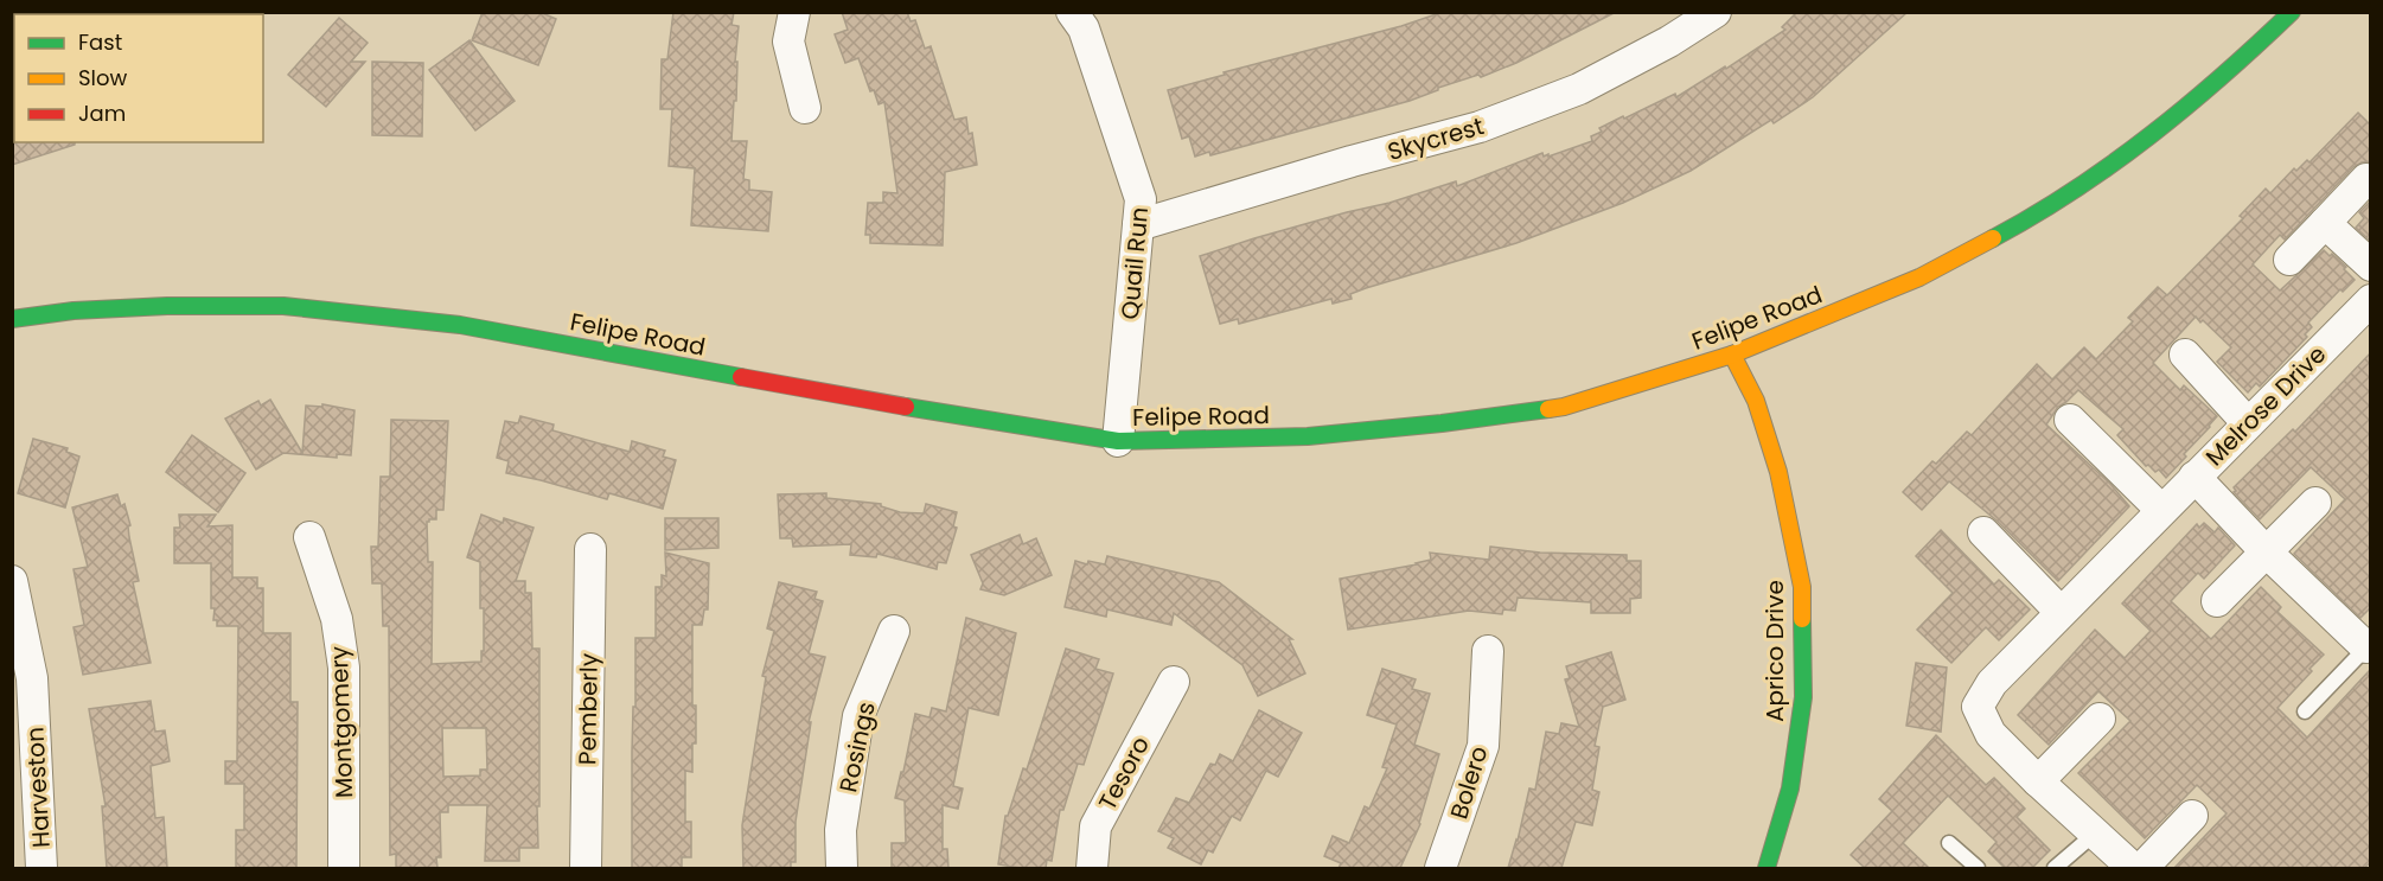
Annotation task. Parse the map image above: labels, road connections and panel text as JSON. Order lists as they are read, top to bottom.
{
  "streets": {
    "main road": ["Felipe Road", "Aprico Drive"],
    "street": [
      "Skycrest",
      "Quail Run",
      "Melrose Drive",
      "Pemberly",
      "Montgomery",
      "Rosings",
      "Tesoro",
      "Bolero",
      "Harveston"
    ]
  },
  "crossings": [
    ["Skycrest", "Quail Run"],
    ["Quail Run", "Felipe Road"],
    ["Felipe Road", "Aprico Drive"]
  ],
  "legend": ["Fast", "Slow", "Jam"]
}
